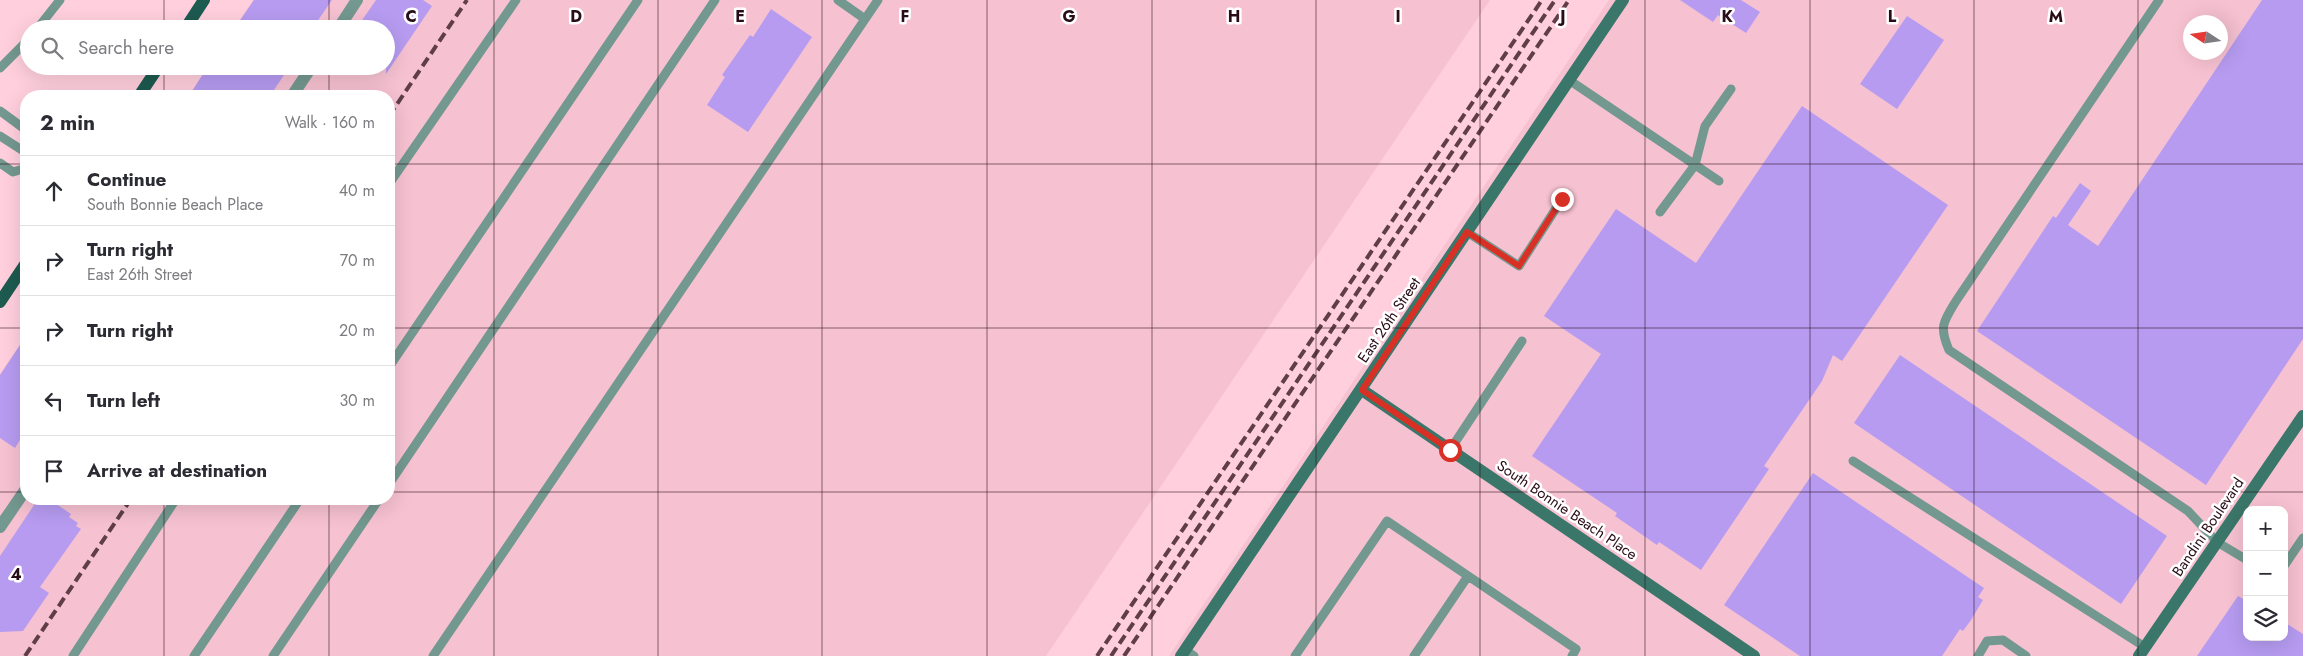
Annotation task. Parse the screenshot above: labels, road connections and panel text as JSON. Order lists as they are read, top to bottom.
{
  "streets": {
    "street": ["East 26th Street", "South Bonnie Beach Place", "Bandini Boulevard"]
  },
  "crossings": [
    ["East 26th Street", "South Bonnie Beach Place"]
  ],
  "north": "left",
  "page": {
    "search": "Search here",
    "heading": ["2 min", "Walk · 160 m"],
    "list": [
      ["Continue", "South Bonnie Beach Place", "40 m"],
      ["Turn right", "East 26th Street", "70 m"],
      ["Turn right", "20 m"],
      ["Turn left", "30 m"],
      "Arrive at destination"
    ],
    "map_buttons": ["+", "−"]
  },
  "grid": {
    "columns": [
      "C",
      "D",
      "E",
      "F",
      "G",
      "H",
      "I",
      "J",
      "K",
      "L",
      "M"
    ],
    "rows": ["4"]
  }
}
